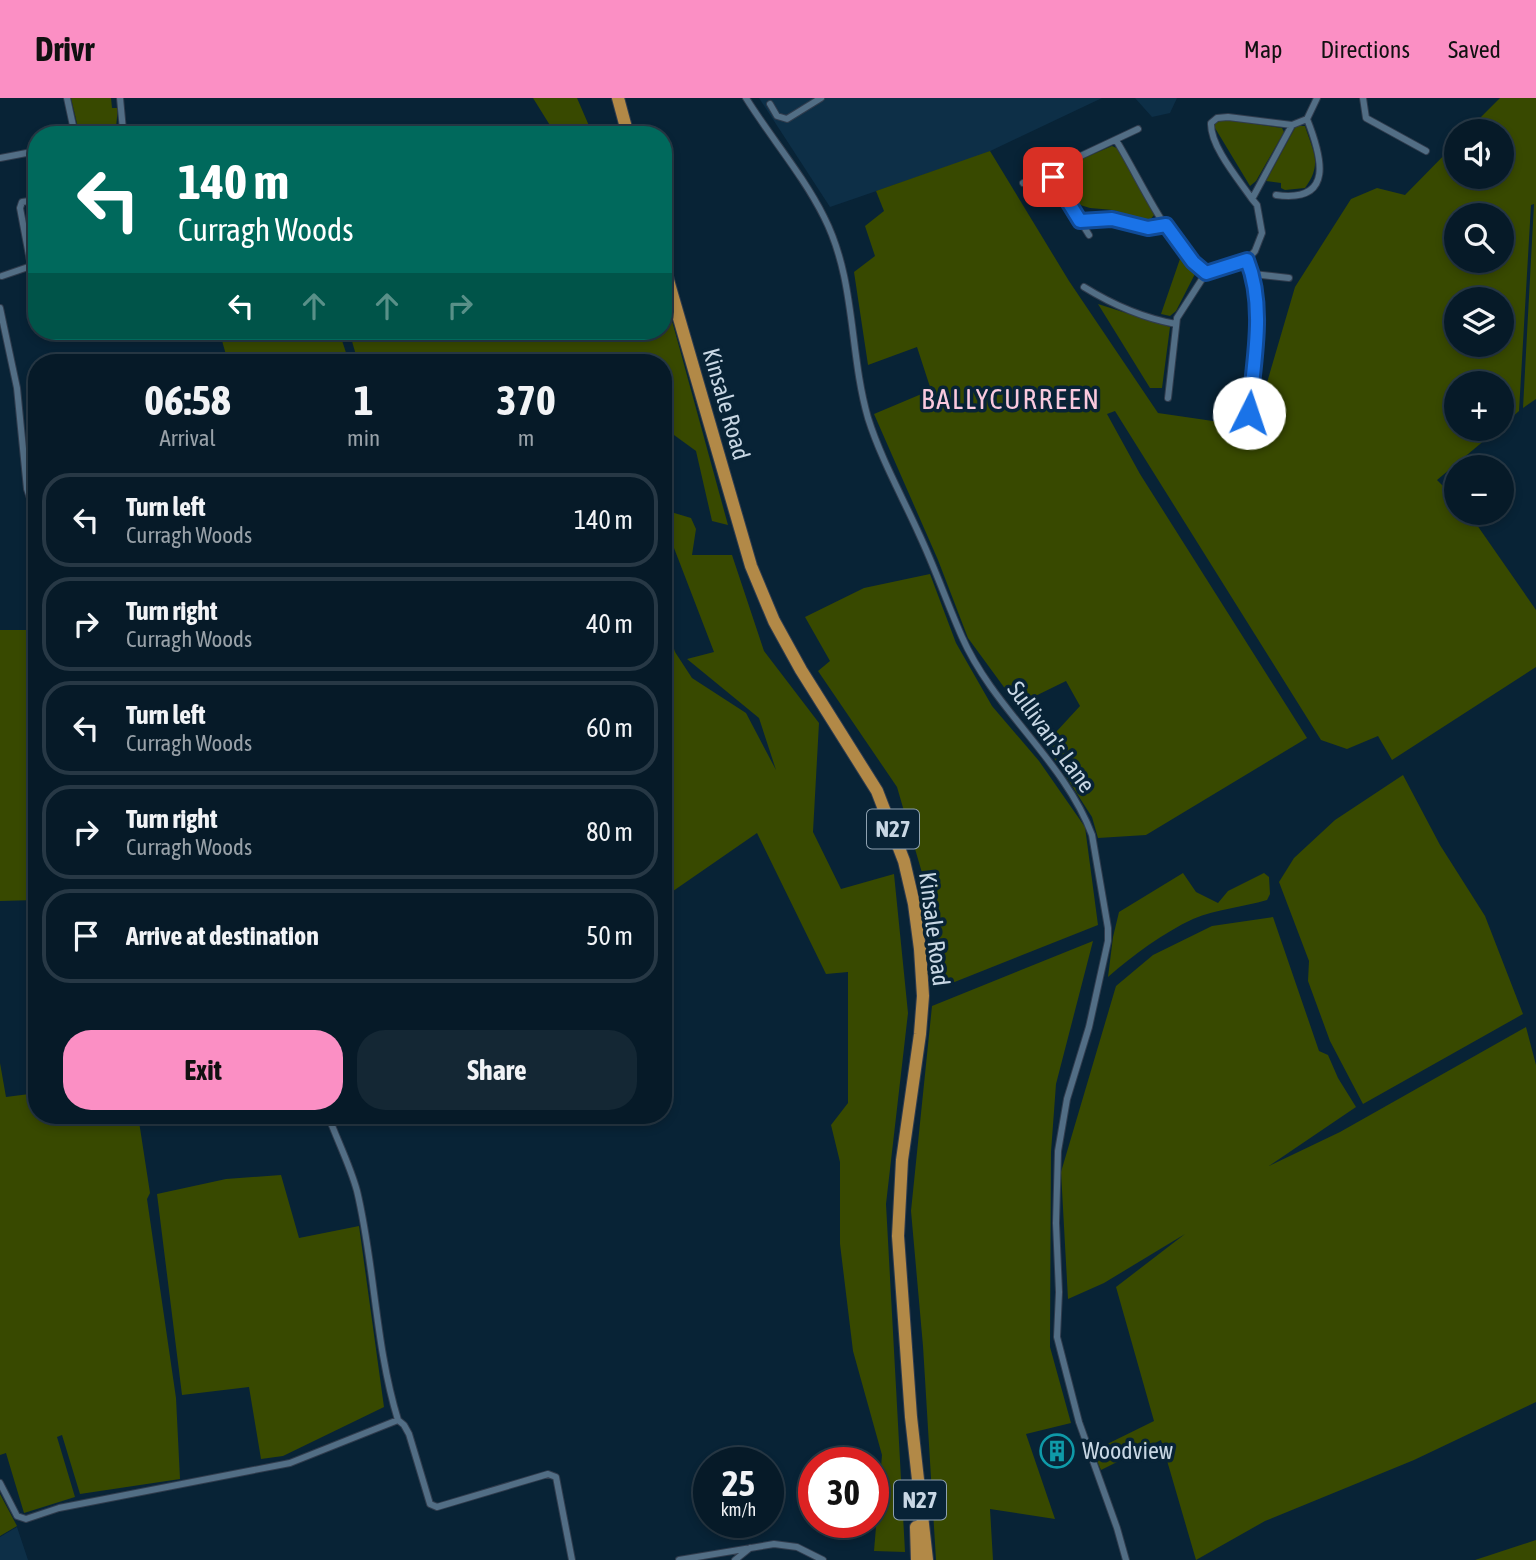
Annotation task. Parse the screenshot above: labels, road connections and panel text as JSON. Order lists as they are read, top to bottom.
{
  "streets": {
    "highway": ["Kinsale Road", "N27"],
    "street": ["Sullivan's Lane"]
  },
  "districts": ["BALLYCURREEN"],
  "places": {
    "building": ["Woodview"]
  },
  "page": {
    "header": "Drivr",
    "nav": ["Map", "Directions", "Saved"],
    "map_buttons": ["+", "−"],
    "turn": ["140 m", "Curragh Woods"],
    "eta": [
      "06:58",
      "Arrival",
      "1",
      "min",
      "370",
      "m"
    ],
    "list": [
      {
        "name": "Turn left",
        "note": "Curragh Woods",
        "value": "140 m"
      },
      {
        "name": "Turn right",
        "note": "Curragh Woods",
        "value": "40 m"
      },
      {
        "name": "Turn left",
        "note": "Curragh Woods",
        "value": "60 m"
      },
      {
        "name": "Turn right",
        "note": "Curragh Woods",
        "value": "80 m"
      },
      {
        "name": "Arrive at destination",
        "value": "50 m"
      }
    ],
    "buttons": ["Exit", "Share"],
    "speed": "25 km/h",
    "limit": "30"
  }
}
